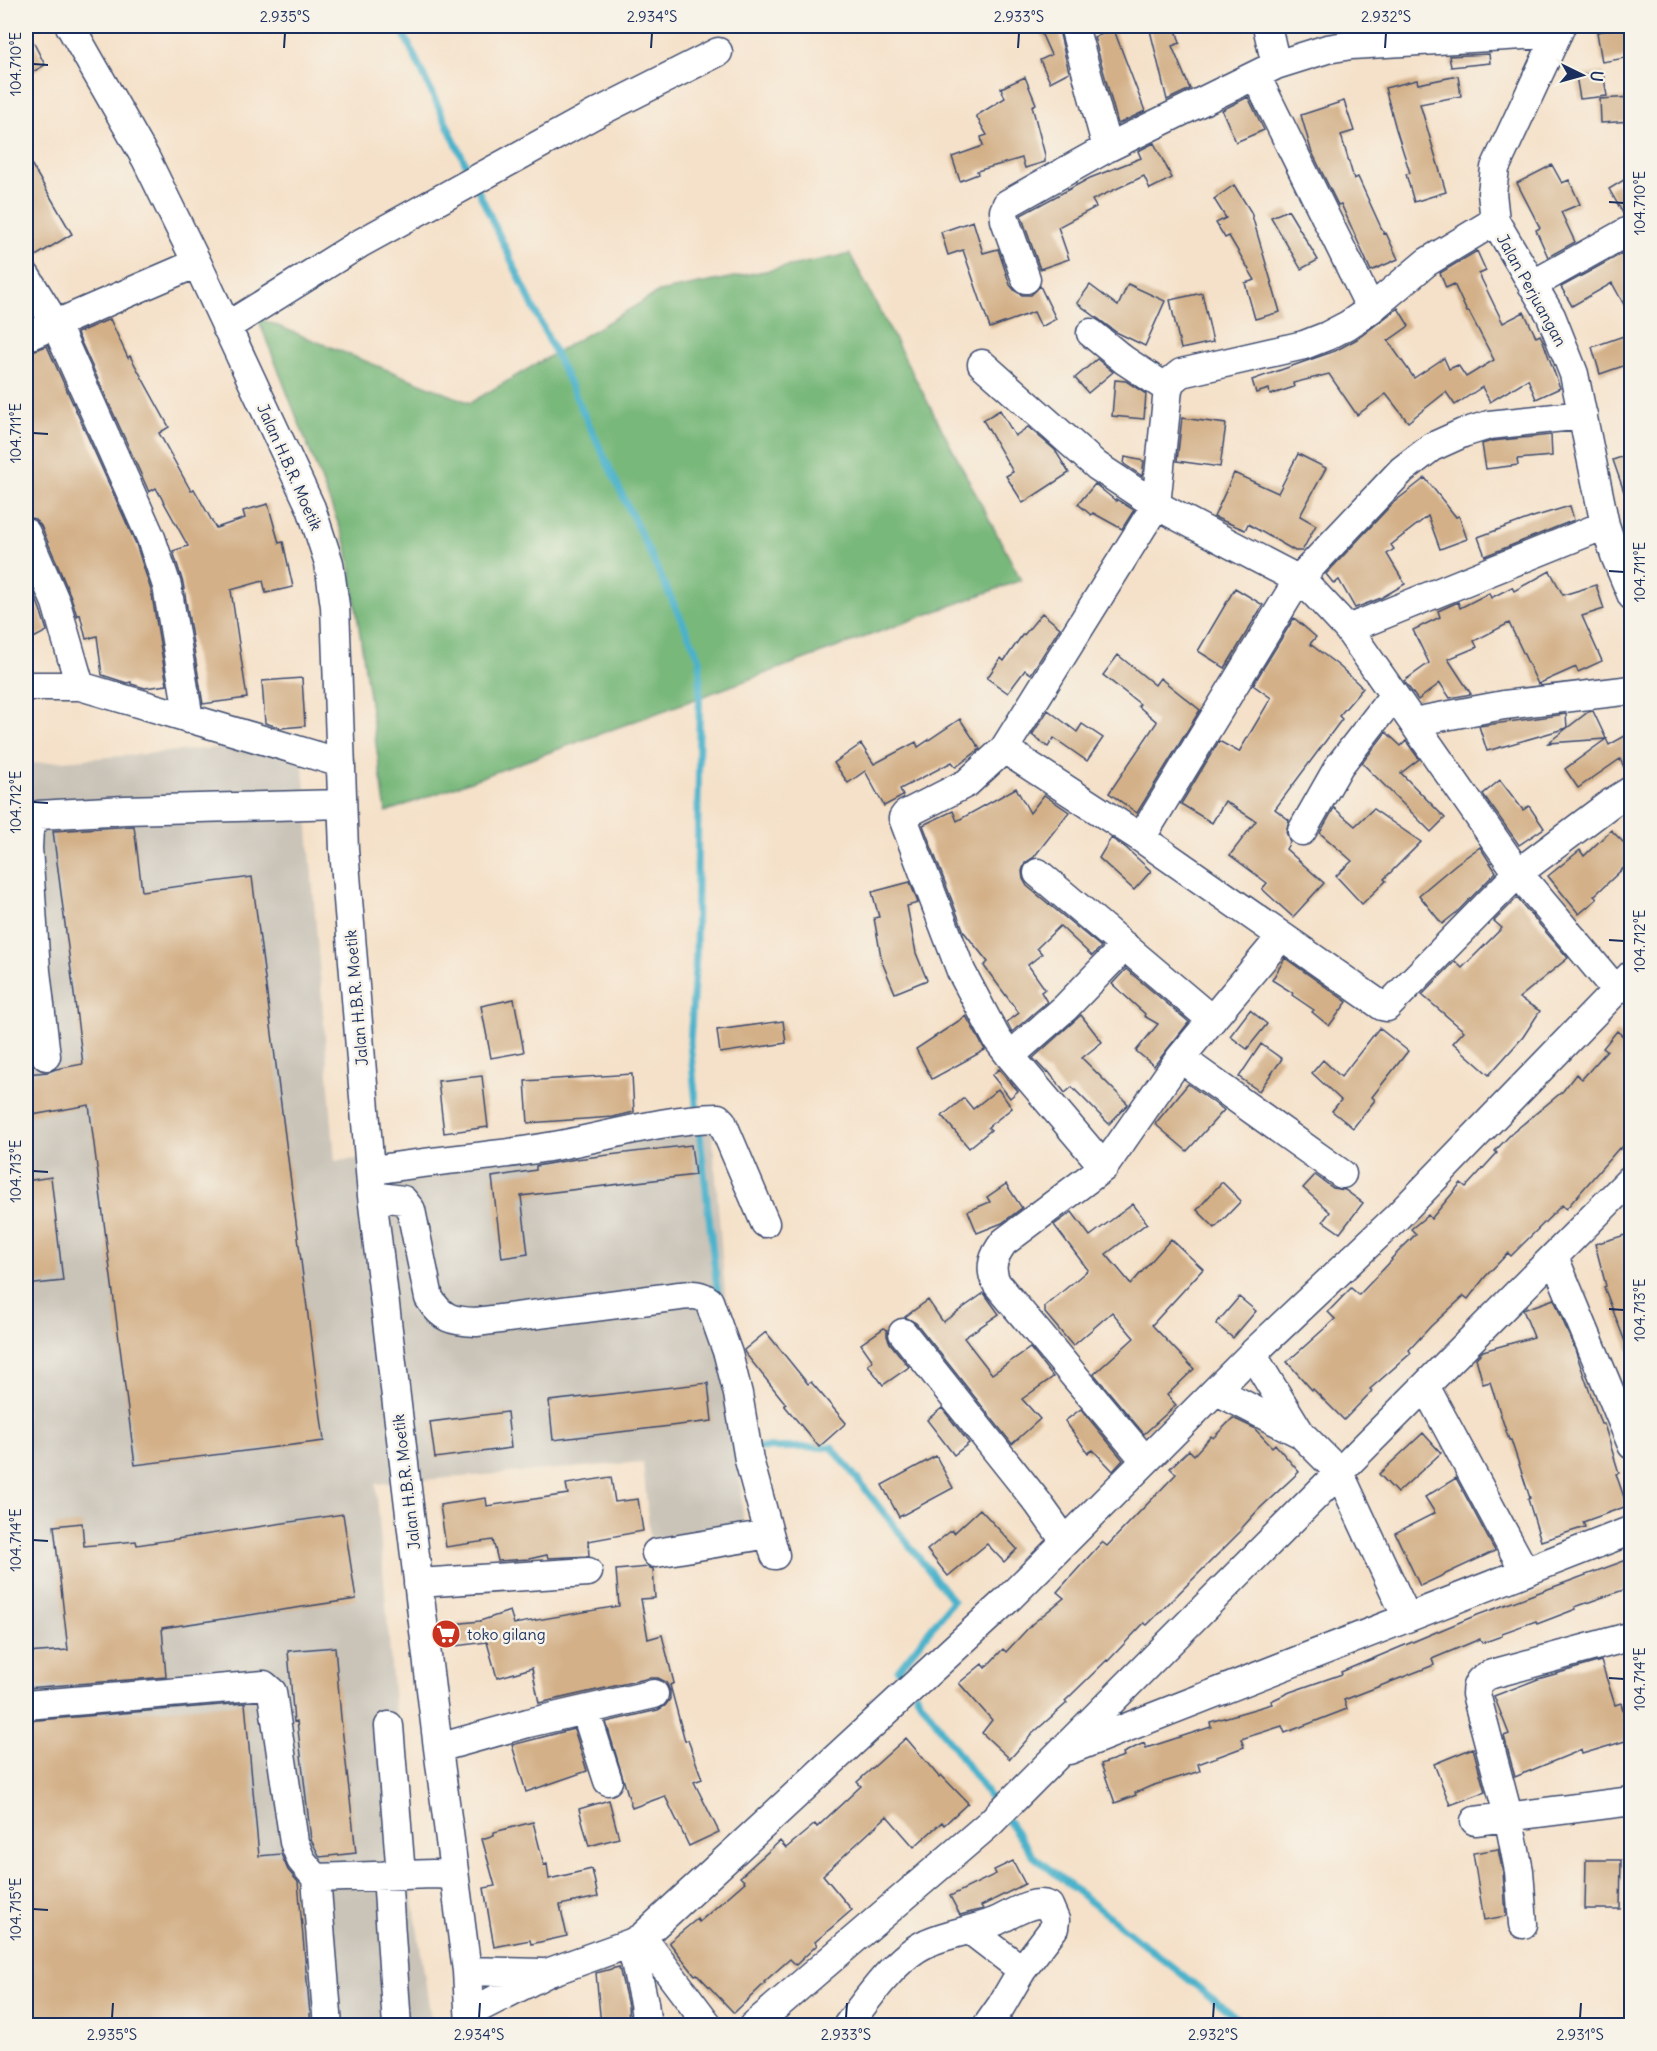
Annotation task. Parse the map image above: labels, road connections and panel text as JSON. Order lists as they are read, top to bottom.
{
  "streets": {
    "street": ["Jalan Perjuangan", "Jalan H.B.R. Moetik"]
  },
  "places": {
    "supermarket": ["toko gilang"]
  },
  "north": "right",
  "coordinates": [
    "2.935°S",
    "2.934°S",
    "2.933°S",
    "2.932°S",
    "104.710°E",
    "104.711°E",
    "104.712°E",
    "104.713°E",
    "104.714°E",
    "104.715°E",
    "2.931°S"
  ]
}
